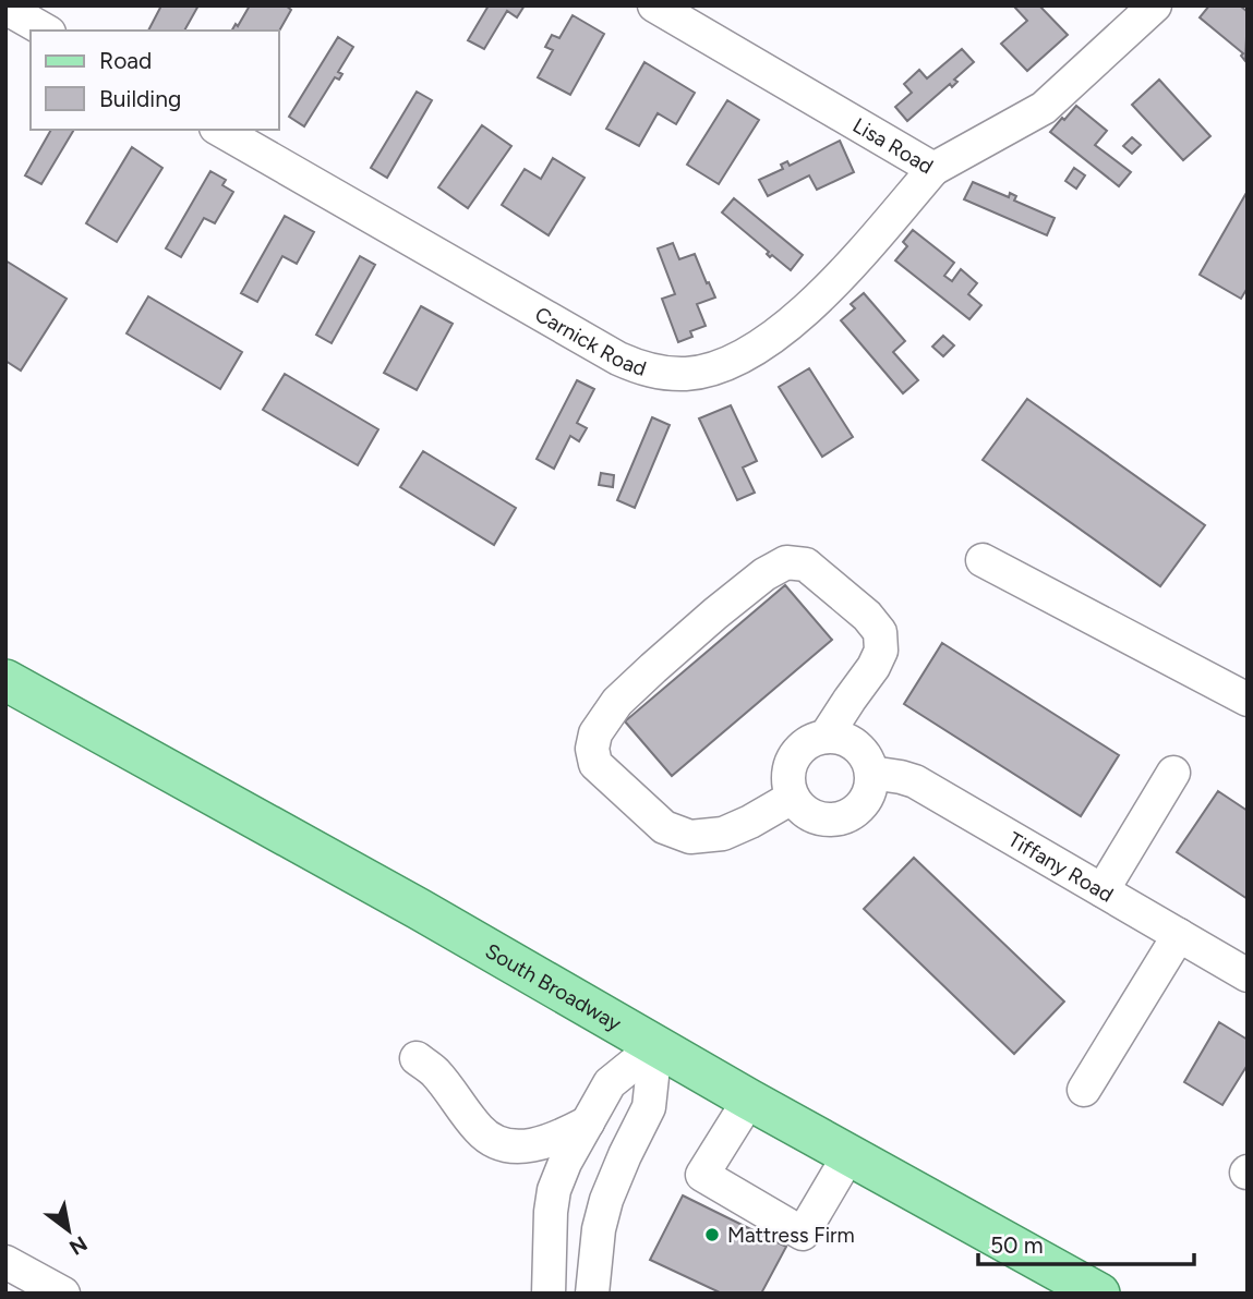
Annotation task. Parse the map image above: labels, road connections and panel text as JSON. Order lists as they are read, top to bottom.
{
  "streets": {
    "main road": ["South Broadway"],
    "street": ["Lisa Road", "Carnick Road", "Tiffany Road"]
  },
  "crossings": [
    ["Lisa Road", "Carnick Road"]
  ],
  "places": ["Mattress Firm"],
  "legend": ["Road", "Building"],
  "scale_bar": "50 m",
  "north": "bottom right"
}
